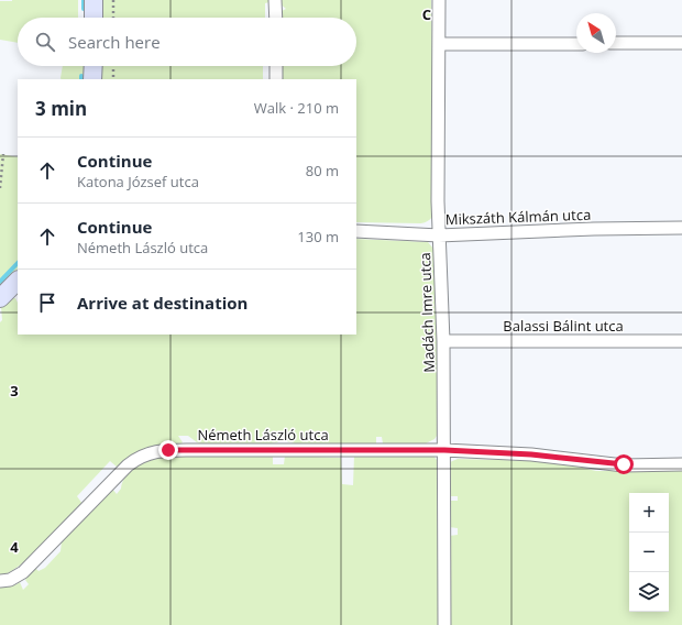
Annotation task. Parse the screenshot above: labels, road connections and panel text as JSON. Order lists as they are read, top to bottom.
{
  "streets": {
    "street": [
      "Mikszáth Kálmán utca",
      "Madách Imre utca",
      "Balassi Bálint utca",
      "Németh László utca"
    ]
  },
  "crossings": [
    ["Mikszáth Kálmán utca", "Madách Imre utca"],
    ["Madách Imre utca", "Balassi Bálint utca"],
    ["Madách Imre utca", "Németh László utca"]
  ],
  "north": "top left",
  "page": {
    "search": "Search here",
    "heading": ["3 min", "Walk · 210 m"],
    "list": [
      ["Continue", "Katona József utca", "80 m"],
      ["Continue", "Németh László utca", "130 m"],
      "Arrive at destination"
    ],
    "map_buttons": ["+", "−"]
  },
  "grid": {
    "columns": ["C"],
    "rows": ["3", "4"]
  }
}
